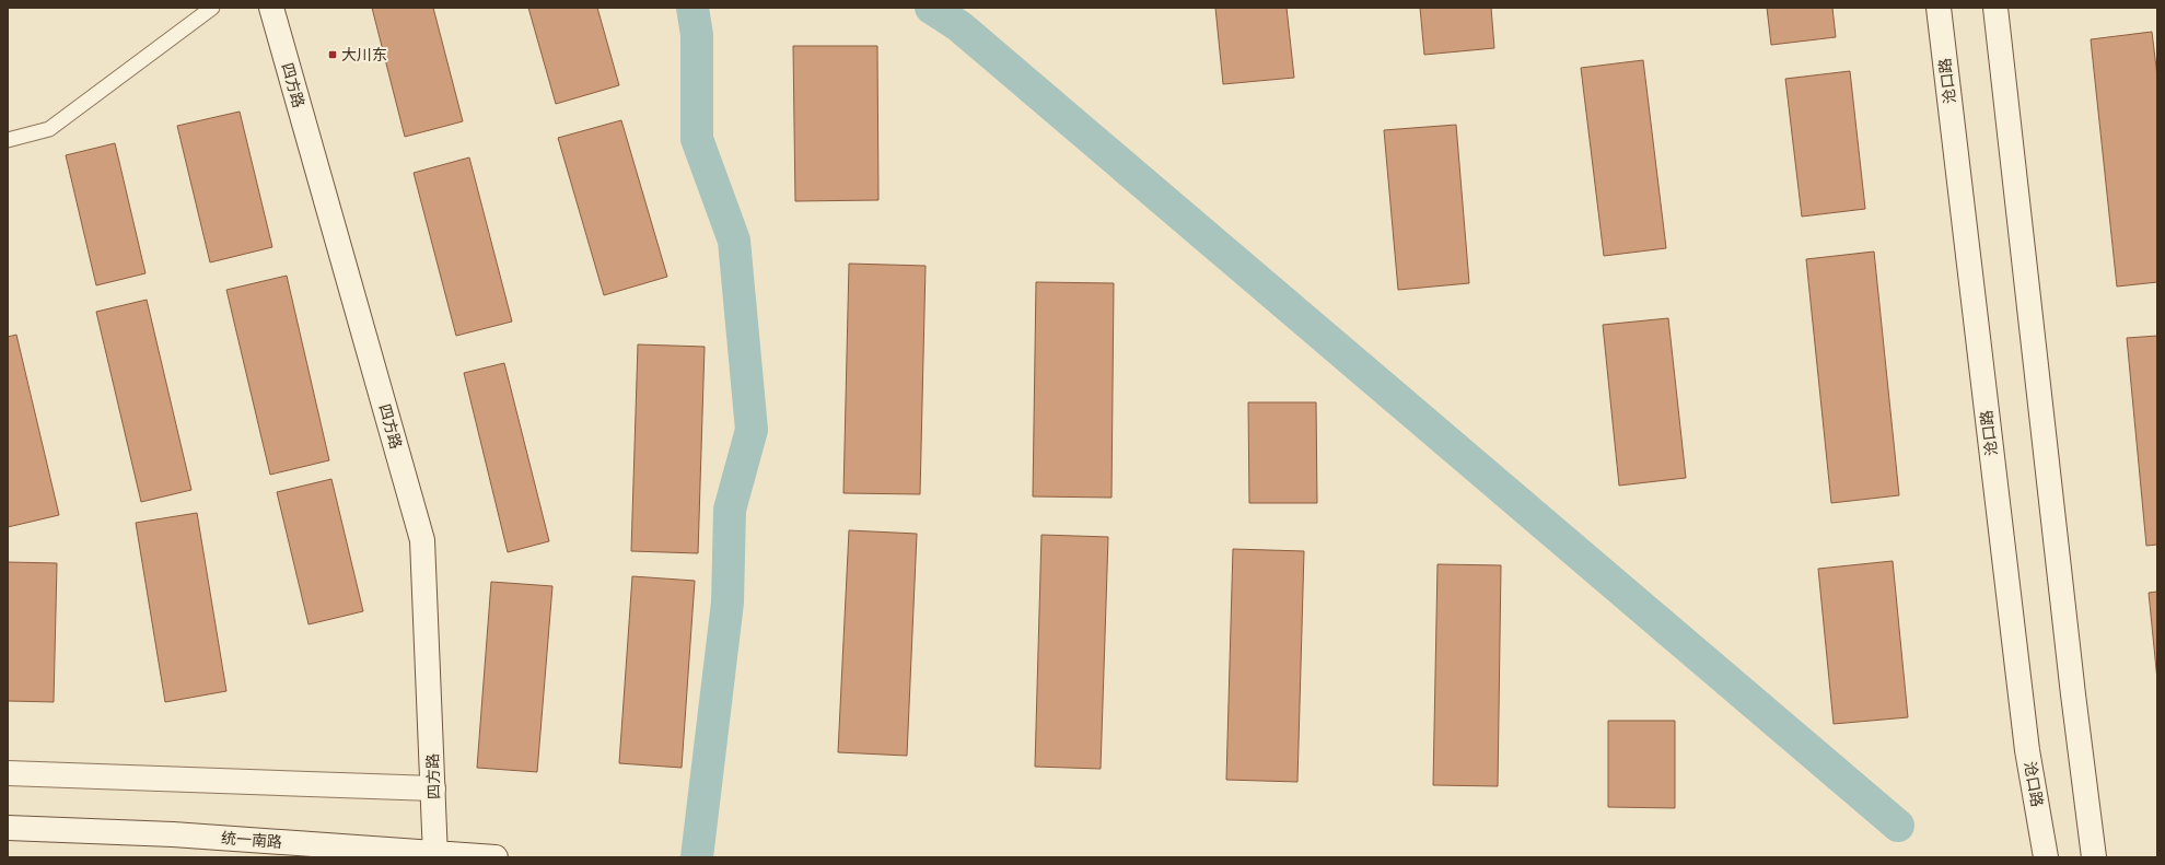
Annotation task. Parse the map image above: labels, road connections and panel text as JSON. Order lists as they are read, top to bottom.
{
  "streets": {
    "street": ["沧口路", "四方路", "统一南路"]
  },
  "crossings": [
    ["四方路", "统一南路"]
  ],
  "places": {
    "transit": ["大川东"]
  }
}
